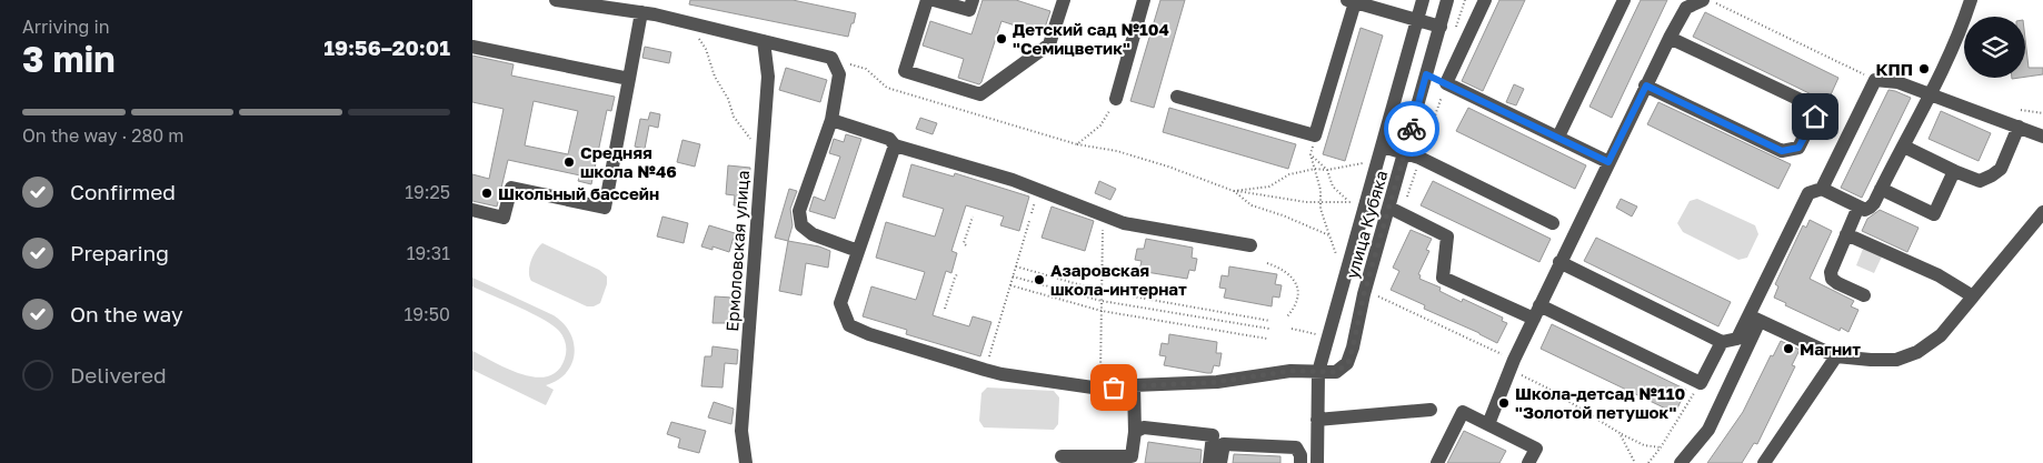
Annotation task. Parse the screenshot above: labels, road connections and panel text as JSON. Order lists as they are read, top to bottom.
{
  "streets": {
    "street": ["улица Кубяка", "Ермоловская улица"]
  },
  "places": [
    "Детский сад №104 \"Семицветик\"",
    "КПП",
    "Средняя школа №46",
    "Школьный бассейн",
    "Азаровская школа-интернат",
    "Магнит",
    "Школа-детсад №110 \"Золотой петушок\""
  ],
  "page": {
    "heading": ["3 min", "Arriving in", "19:56–20:01"],
    "bar": "On the way · 280 m",
    "list": [
      ["Confirmed", "19:25"],
      ["Preparing", "19:31"],
      ["On the way", "19:50"],
      "Delivered"
    ]
  }
}
